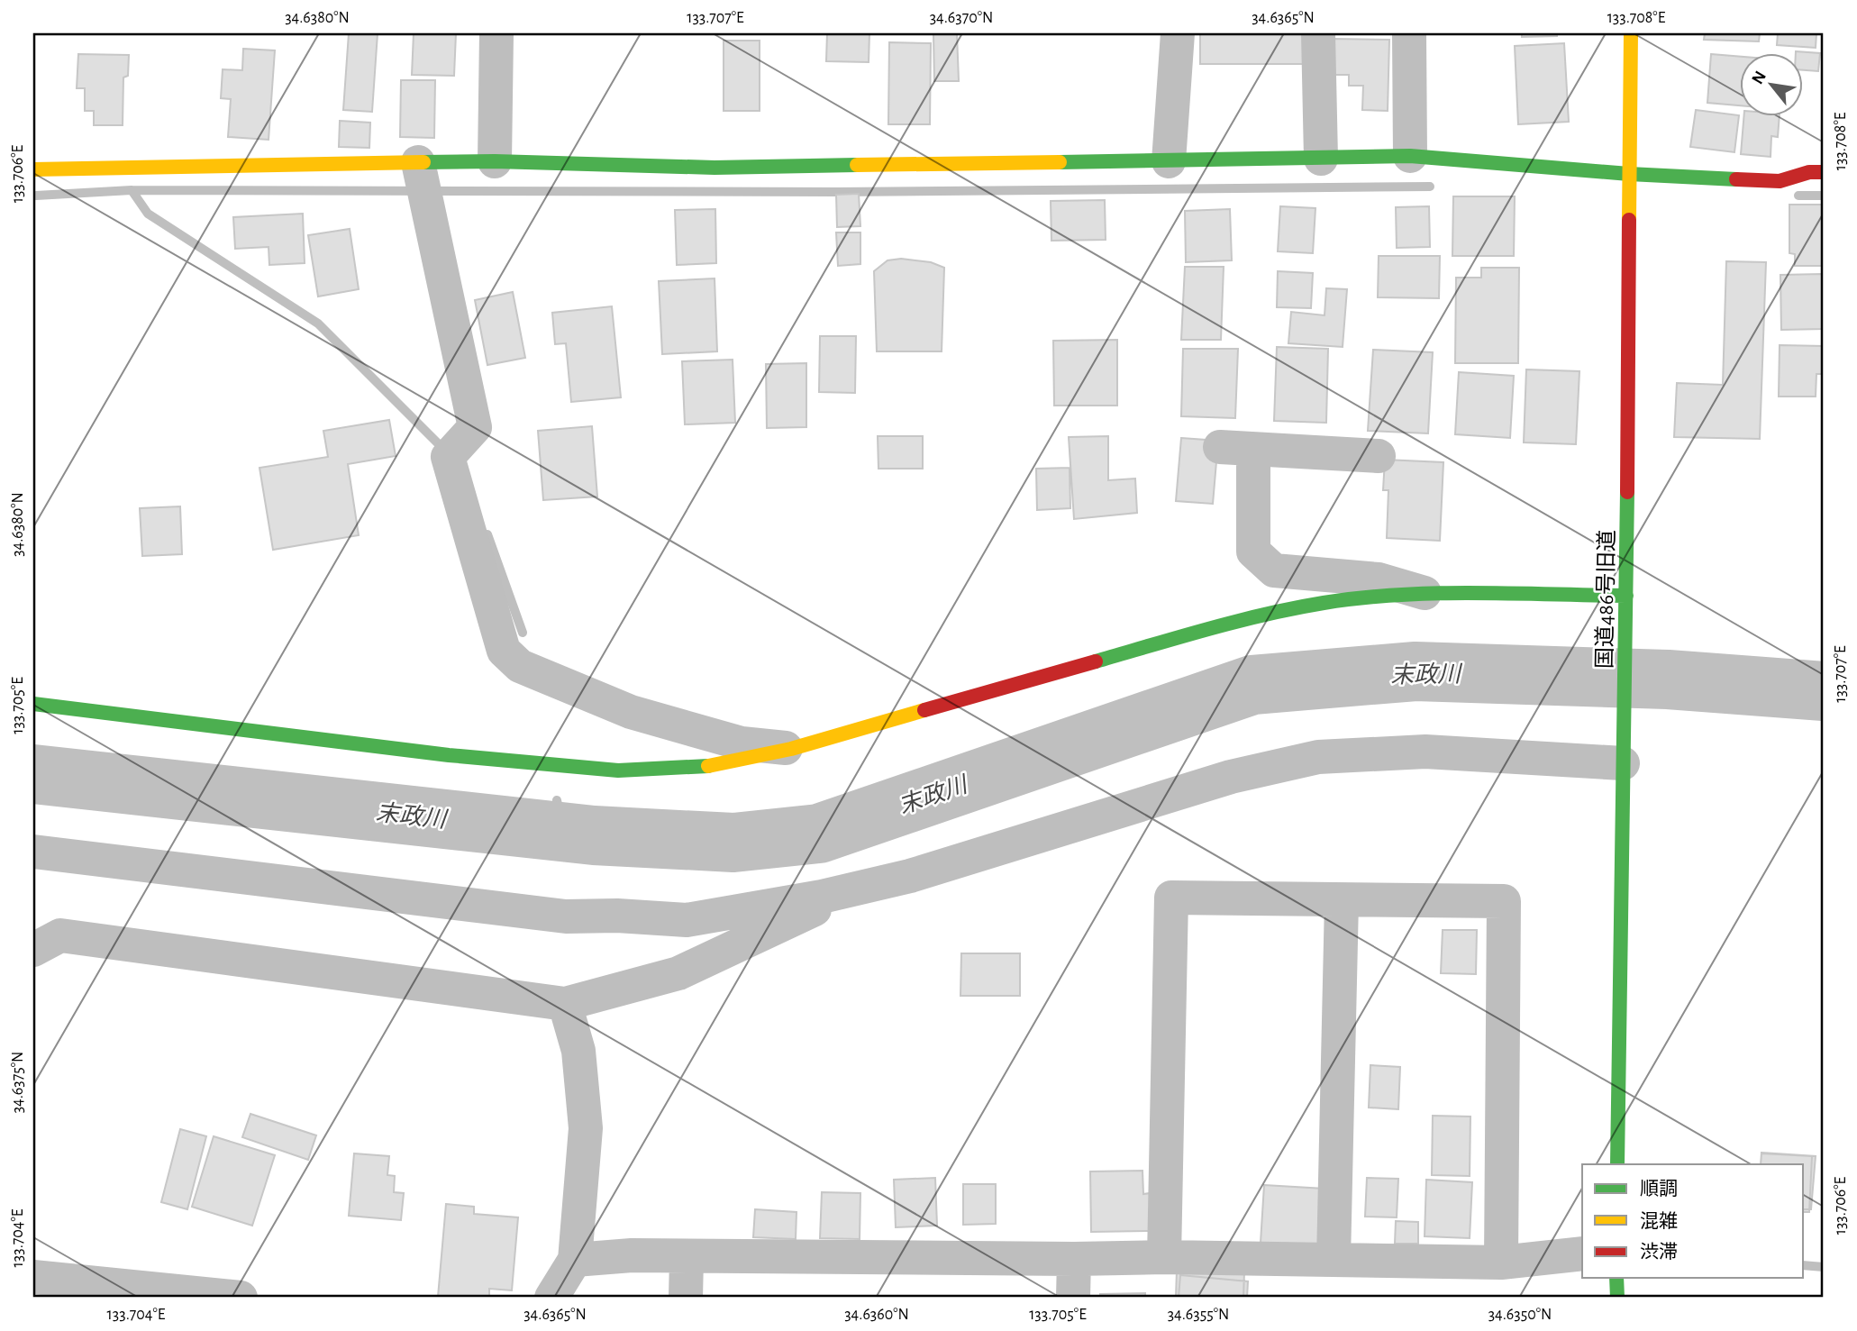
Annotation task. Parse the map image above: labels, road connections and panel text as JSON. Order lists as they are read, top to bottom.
{
  "streets": {
    "street": ["国道486号旧道"]
  },
  "water": ["末政川"],
  "legend": ["順調", "混雑", "渋滞"],
  "north": "top left",
  "coordinates": [
    "34.6380°N",
    "133.707°E",
    "34.6370°N",
    "34.6365°N",
    "133.708°E",
    "133.706°E",
    "133.705°E",
    "34.6375°N",
    "133.704°E",
    "34.6360°N",
    "34.6355°N",
    "34.6350°N"
  ]
}
